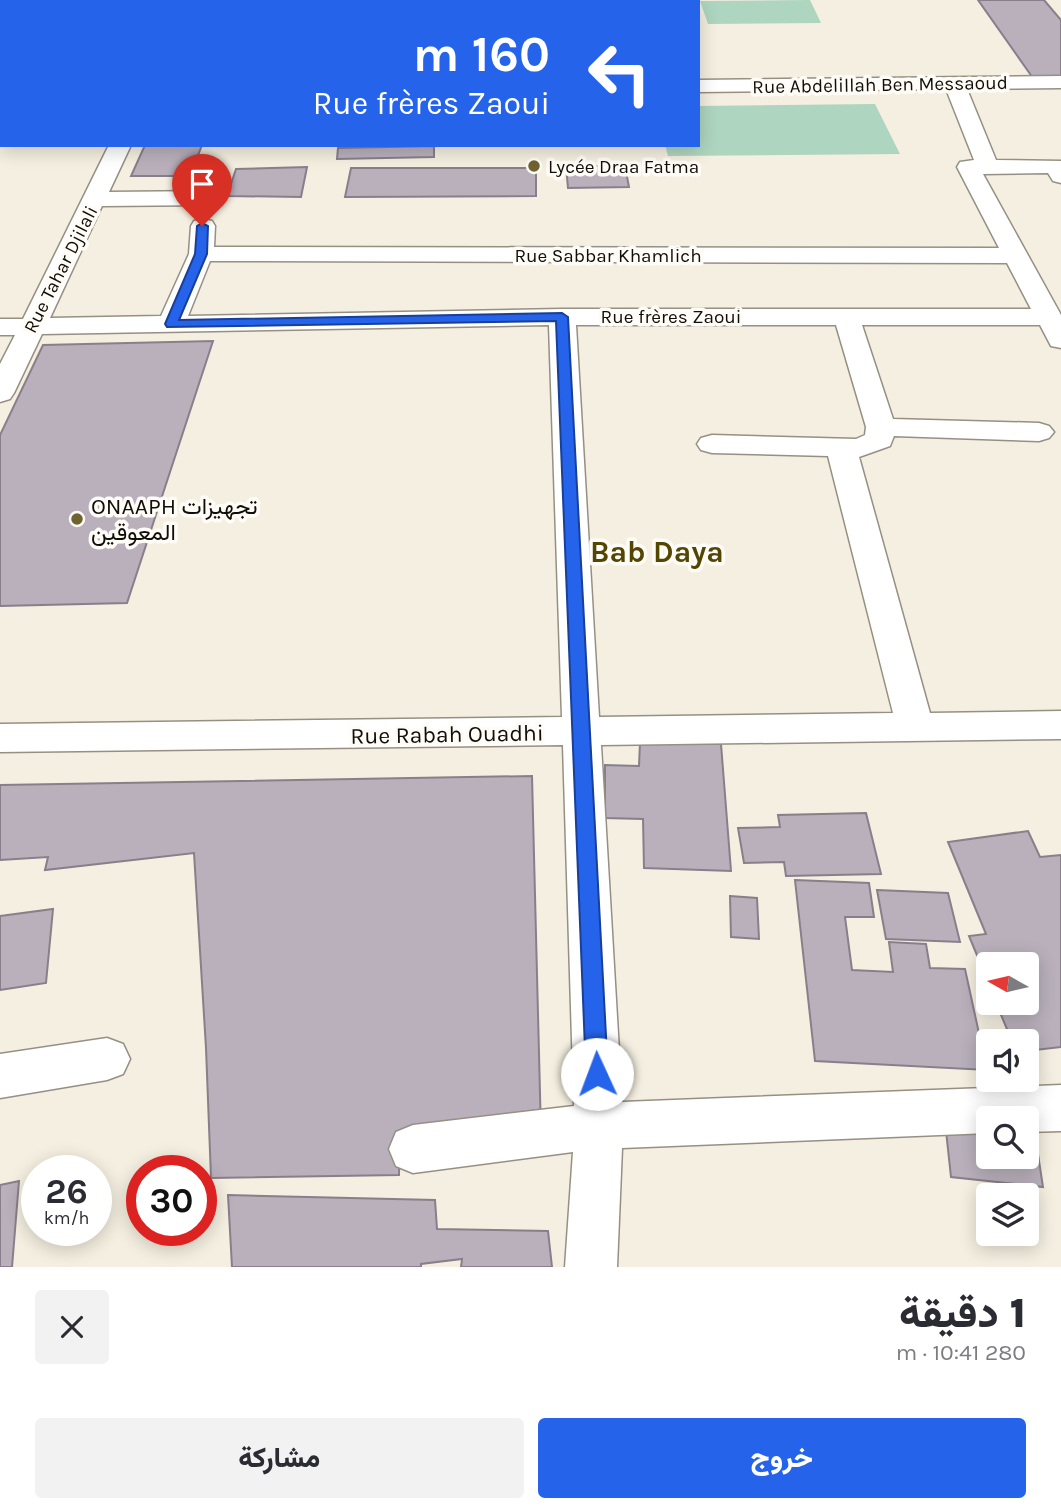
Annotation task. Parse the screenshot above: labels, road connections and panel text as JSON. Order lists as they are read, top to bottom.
{
  "streets": {
    "street": [
      "Rue Abdelillah Ben Messaoud",
      "Rue Sabbar Khamlich",
      "Rue Tahar Djilali",
      "Rue frères Zaoui",
      "Rue Rabah Ouadhi"
    ]
  },
  "crossings": [
    ["Rue Tahar Djilali", "Rue frères Zaoui"]
  ],
  "districts": ["Bab Daya"],
  "places": ["Lycée Draa Fatma", "ONAAPH تجهيزات المعوقين"],
  "north": "left",
  "page": {
    "turn": ["160 m", "Rue frères Zaoui"],
    "speed": "26 km/h",
    "limit": "30",
    "heading": ["1 دقيقة", "280 m · 10:41"],
    "buttons": ["خروج", "مشاركة"]
  }
}
